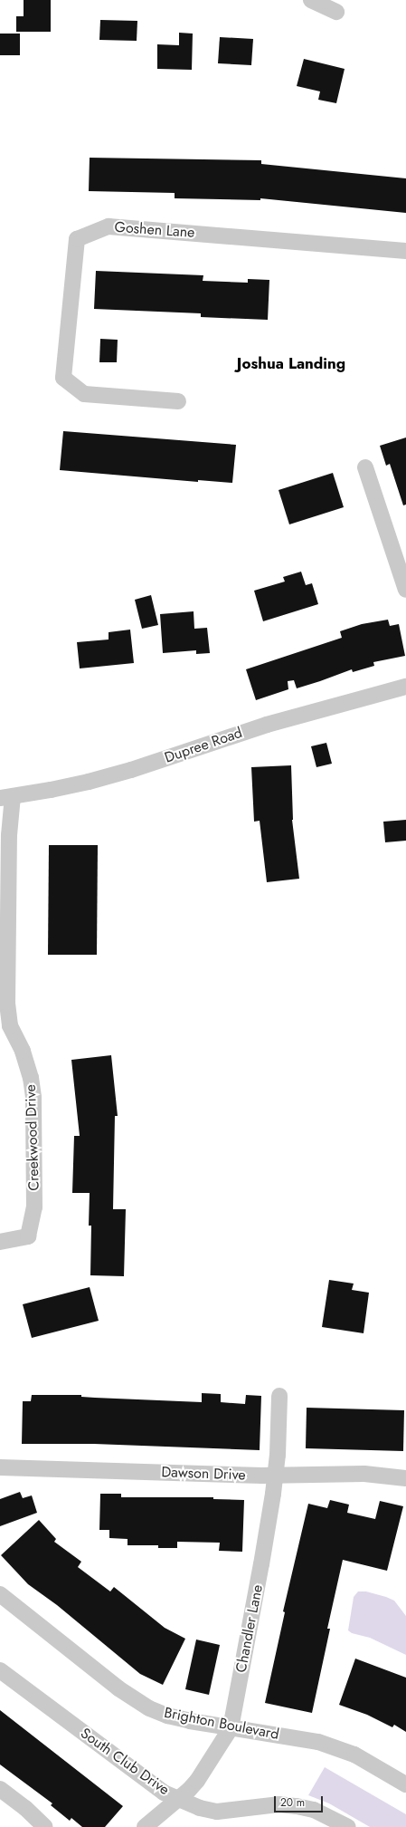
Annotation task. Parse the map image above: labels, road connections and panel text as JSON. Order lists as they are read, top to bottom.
{
  "streets": {
    "street": [
      "Goshen Lane",
      "Dupree Road",
      "Creekwood Drive",
      "Dawson Drive",
      "Chandler Lane",
      "Brighton Boulevard",
      "South Club Drive"
    ]
  },
  "crossings": [
    ["Dupree Road", "Creekwood Drive"],
    ["Dawson Drive", "Chandler Lane"],
    ["Chandler Lane", "Brighton Boulevard"],
    ["Chandler Lane", "South Club Drive"]
  ],
  "districts": ["Joshua Landing"],
  "scale_bar": "20 m"
}
